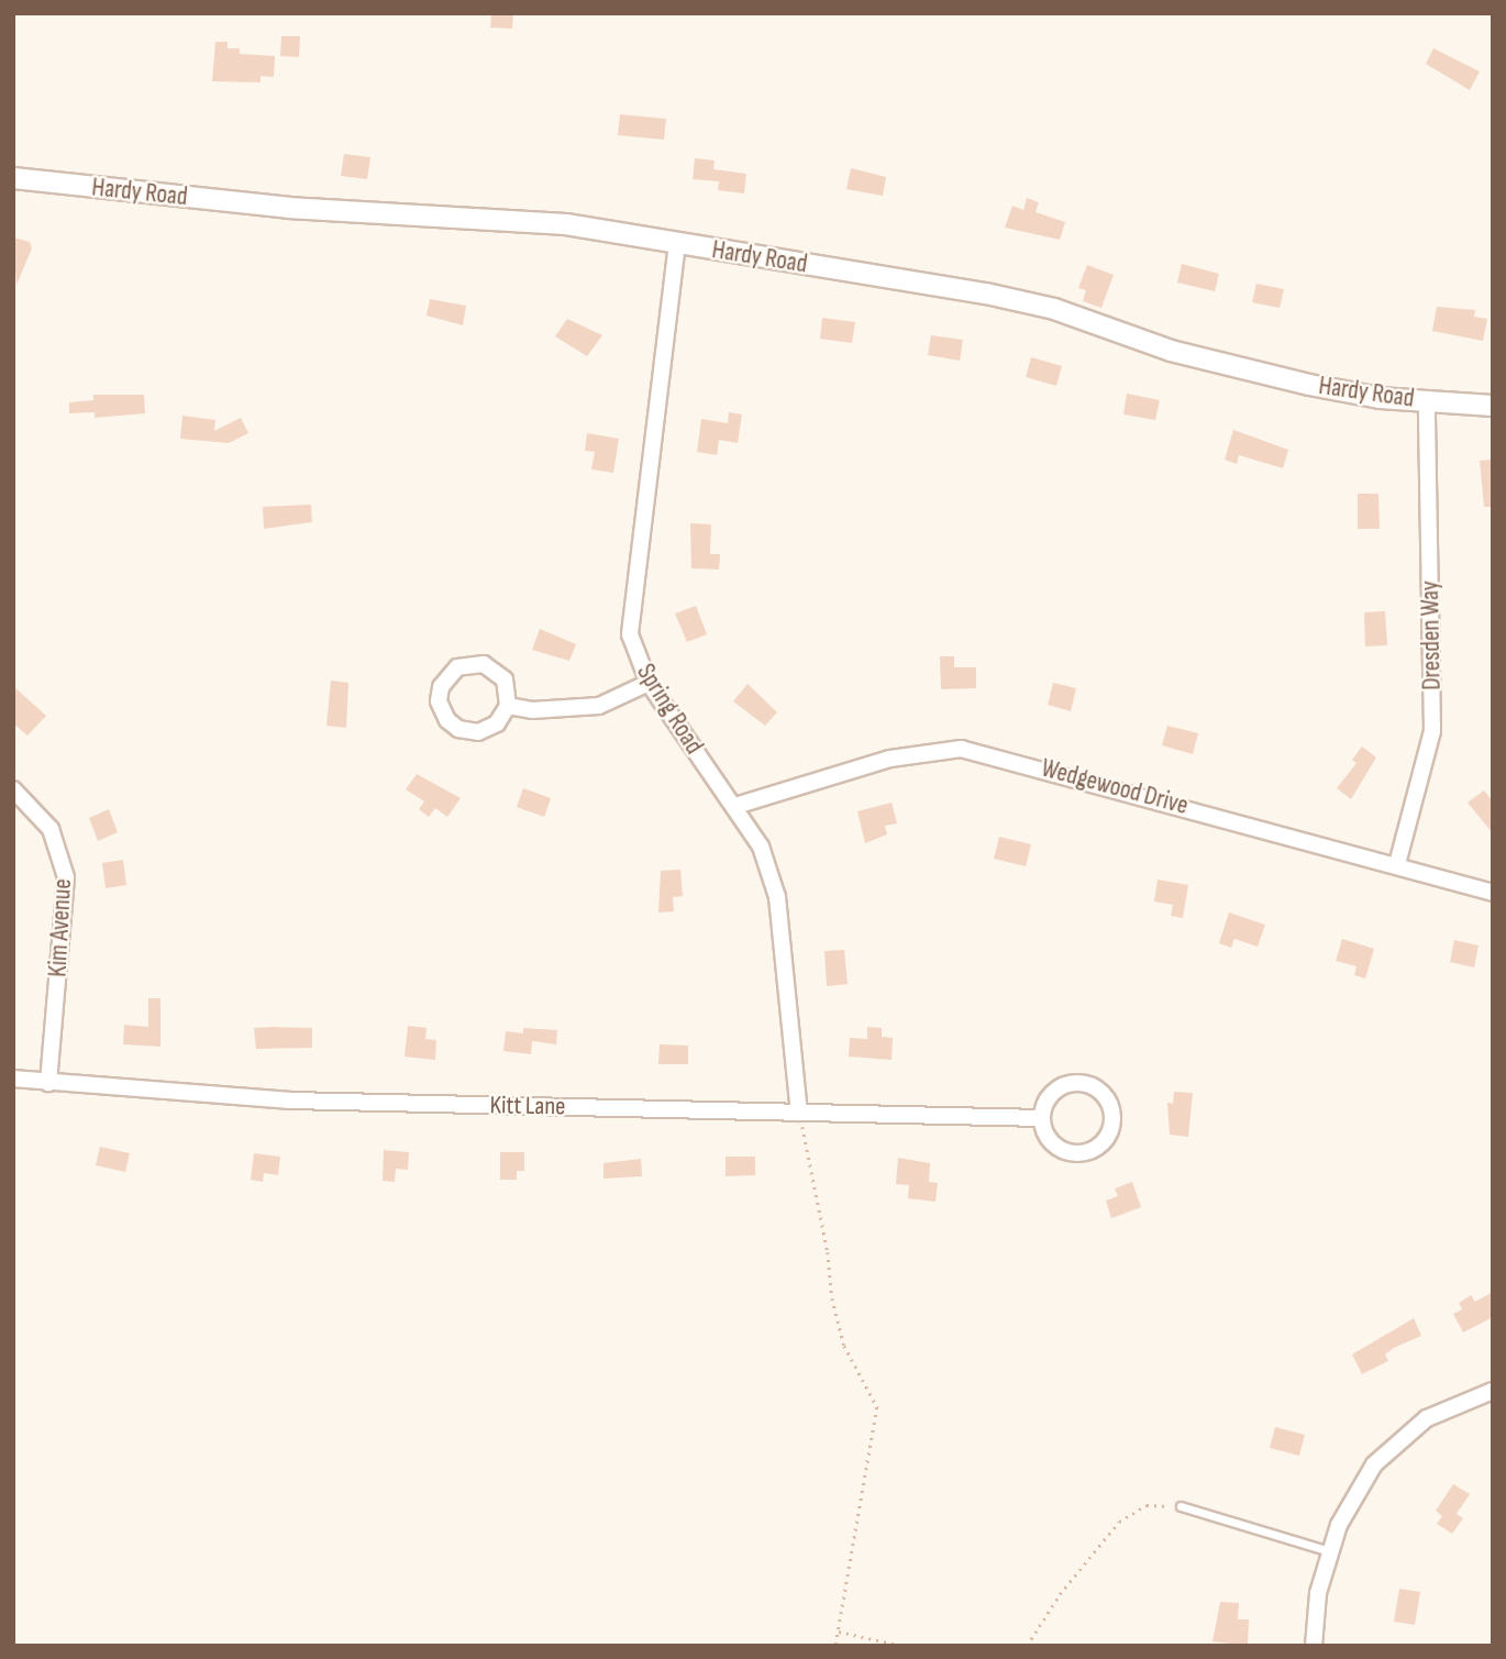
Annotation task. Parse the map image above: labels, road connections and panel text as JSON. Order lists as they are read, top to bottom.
{
  "streets": {
    "street": [
      "Hardy Road",
      "Dresden Way",
      "Spring Road",
      "Wedgewood Drive",
      "Kim Avenue",
      "Kitt Lane"
    ]
  },
  "crossings": [
    ["Hardy Road", "Dresden Way"],
    ["Hardy Road", "Spring Road"],
    ["Dresden Way", "Wedgewood Drive"],
    ["Spring Road", "Wedgewood Drive"],
    ["Spring Road", "Kitt Lane"],
    ["Kim Avenue", "Kitt Lane"]
  ]
}
